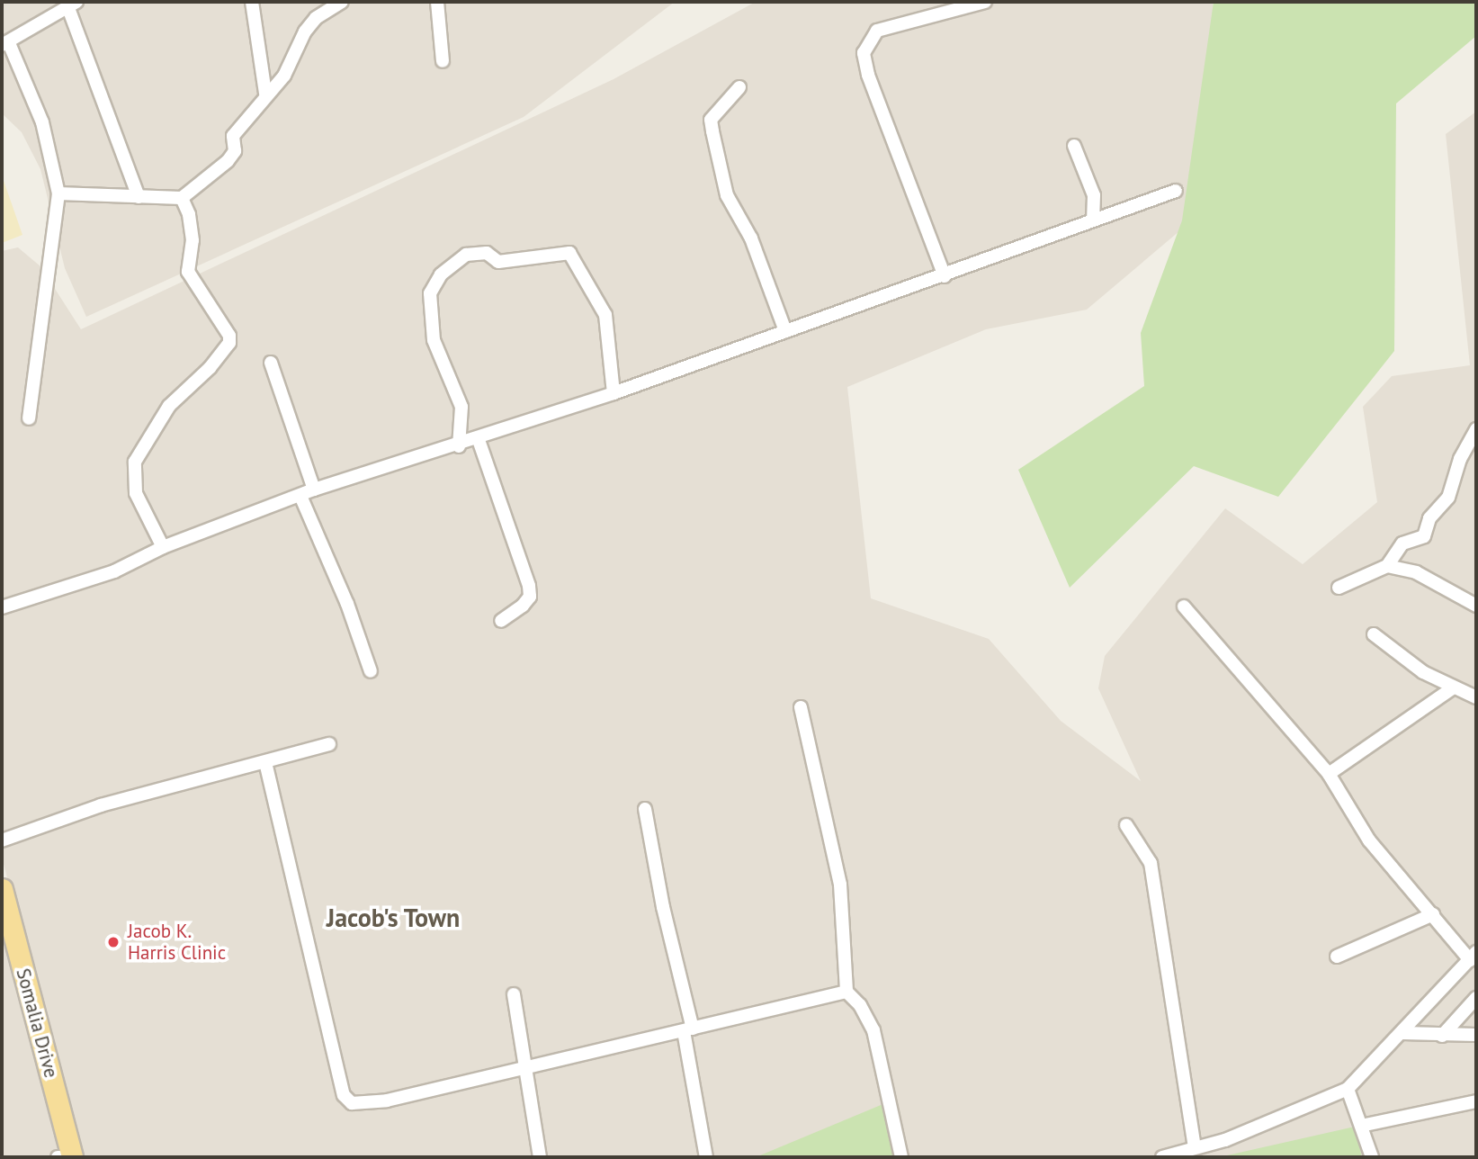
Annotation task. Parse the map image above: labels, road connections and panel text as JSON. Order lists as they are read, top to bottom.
{
  "streets": {
    "main road": ["Somalia Drive"]
  },
  "districts": ["Jacob's Town"],
  "places": ["Jacob K. Harris Clinic"]
}
